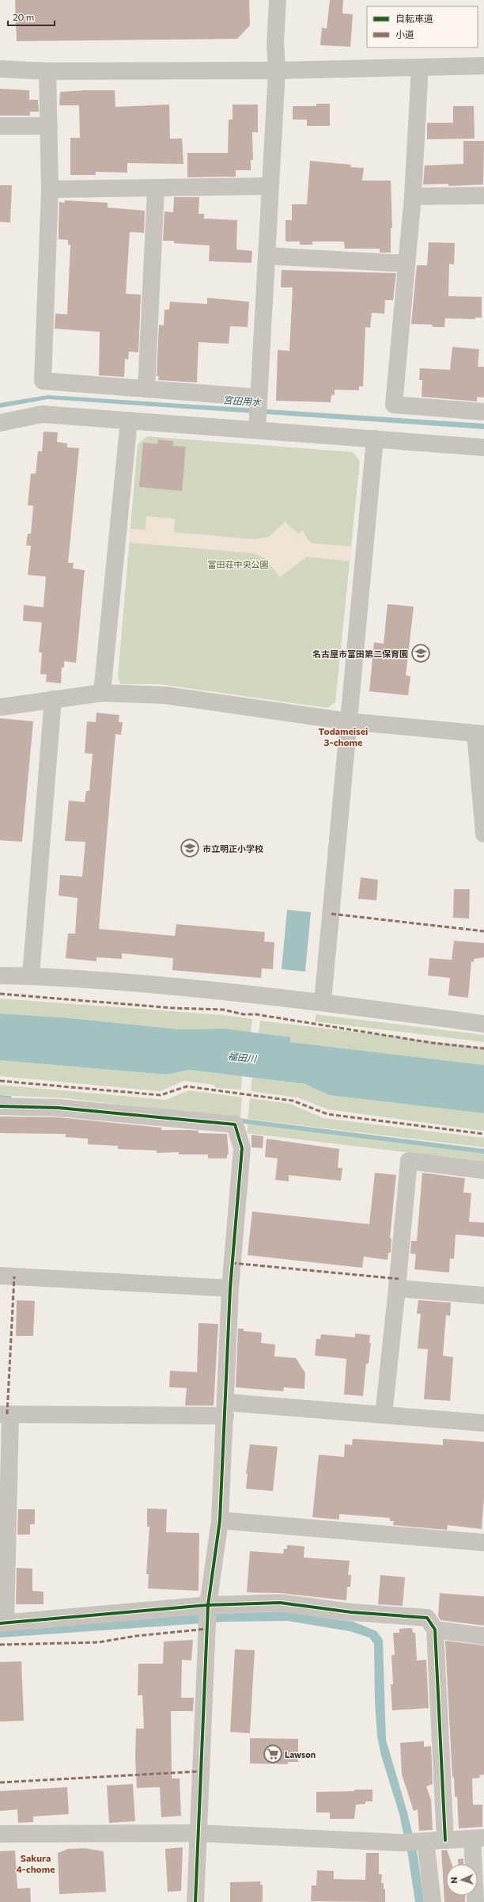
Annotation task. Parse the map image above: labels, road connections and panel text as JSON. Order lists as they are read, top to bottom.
{
  "districts": ["Todameisei 3-chome", "Sakura 4-chome"],
  "water": ["宮田用水", "福田川"],
  "parks": ["富田荘中央公園"],
  "places": {
    "school or university": ["名古屋市富田第二保育園", "市立明正小学校"],
    "supermarket": ["Lawson"]
  },
  "legend": ["自転車道", "小道"],
  "scale_bar": "20 m",
  "north": "left"
}
